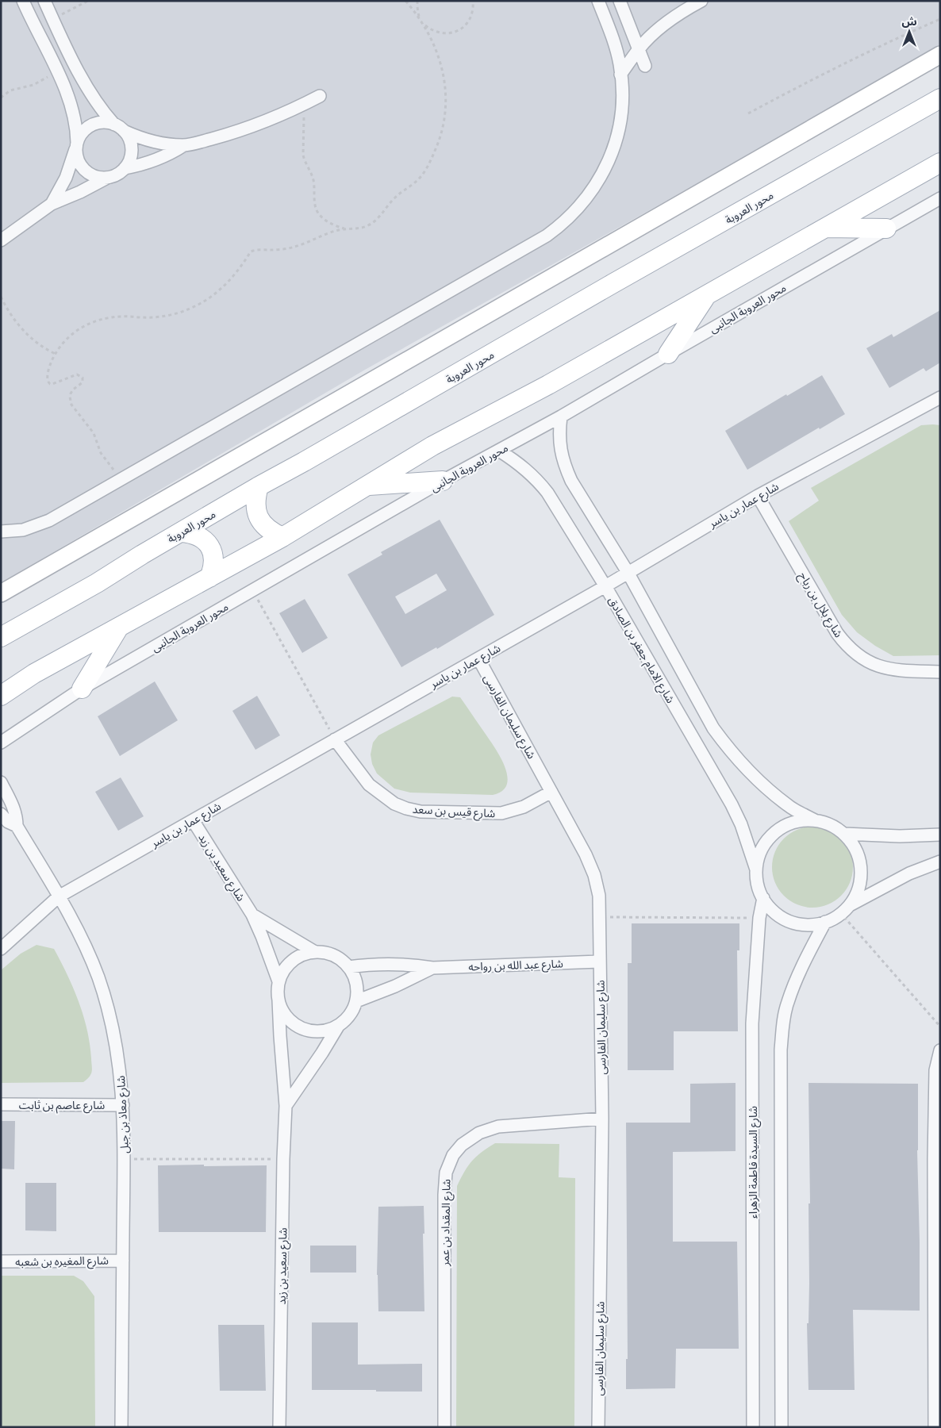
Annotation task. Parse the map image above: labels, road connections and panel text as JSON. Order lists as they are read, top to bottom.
{
  "streets": {
    "main road": ["محور العروبة"],
    "street": [
      "محور العروبة الجانبى",
      "شارع عمار بن ياسر",
      "شارع بلال بن رباح",
      "شارع الامام جعفر بن الصادق",
      "شارع سليمان الفارسى",
      "شارع قيس بن سعد",
      "شارع سعيد بن زيد",
      "شارع عبد الله بن رواحه",
      "شارع عاصم بن ثابت",
      "شارع معاذ بن جبل",
      "شارع السيدة فاطمة الزهراء",
      "شارع المقداد بن عمر",
      "شارع المغيره بن شعبه"
    ]
  },
  "crossings": [
    ["محور العروبة الجانبى", "شارع الامام جعفر بن الصادق"],
    ["شارع عمار بن ياسر", "شارع بلال بن رباح"],
    ["شارع عمار بن ياسر", "شارع الامام جعفر بن الصادق"],
    ["شارع عمار بن ياسر", "شارع سليمان الفارسى"],
    ["شارع عمار بن ياسر", "شارع قيس بن سعد"],
    ["شارع عمار بن ياسر", "شارع سعيد بن زيد"],
    ["شارع عمار بن ياسر", "شارع معاذ بن جبل"],
    ["شارع الامام جعفر بن الصادق", "شارع السيدة فاطمة الزهراء"],
    ["شارع سليمان الفارسى", "شارع قيس بن سعد"],
    ["شارع سليمان الفارسى", "شارع عبد الله بن رواحه"],
    ["شارع سليمان الفارسى", "شارع المقداد بن عمر"],
    ["شارع سعيد بن زيد", "شارع عبد الله بن رواحه"],
    ["شارع عاصم بن ثابت", "شارع معاذ بن جبل"],
    ["شارع معاذ بن جبل", "شارع المغيره بن شعبه"]
  ],
  "north": "top"
}
